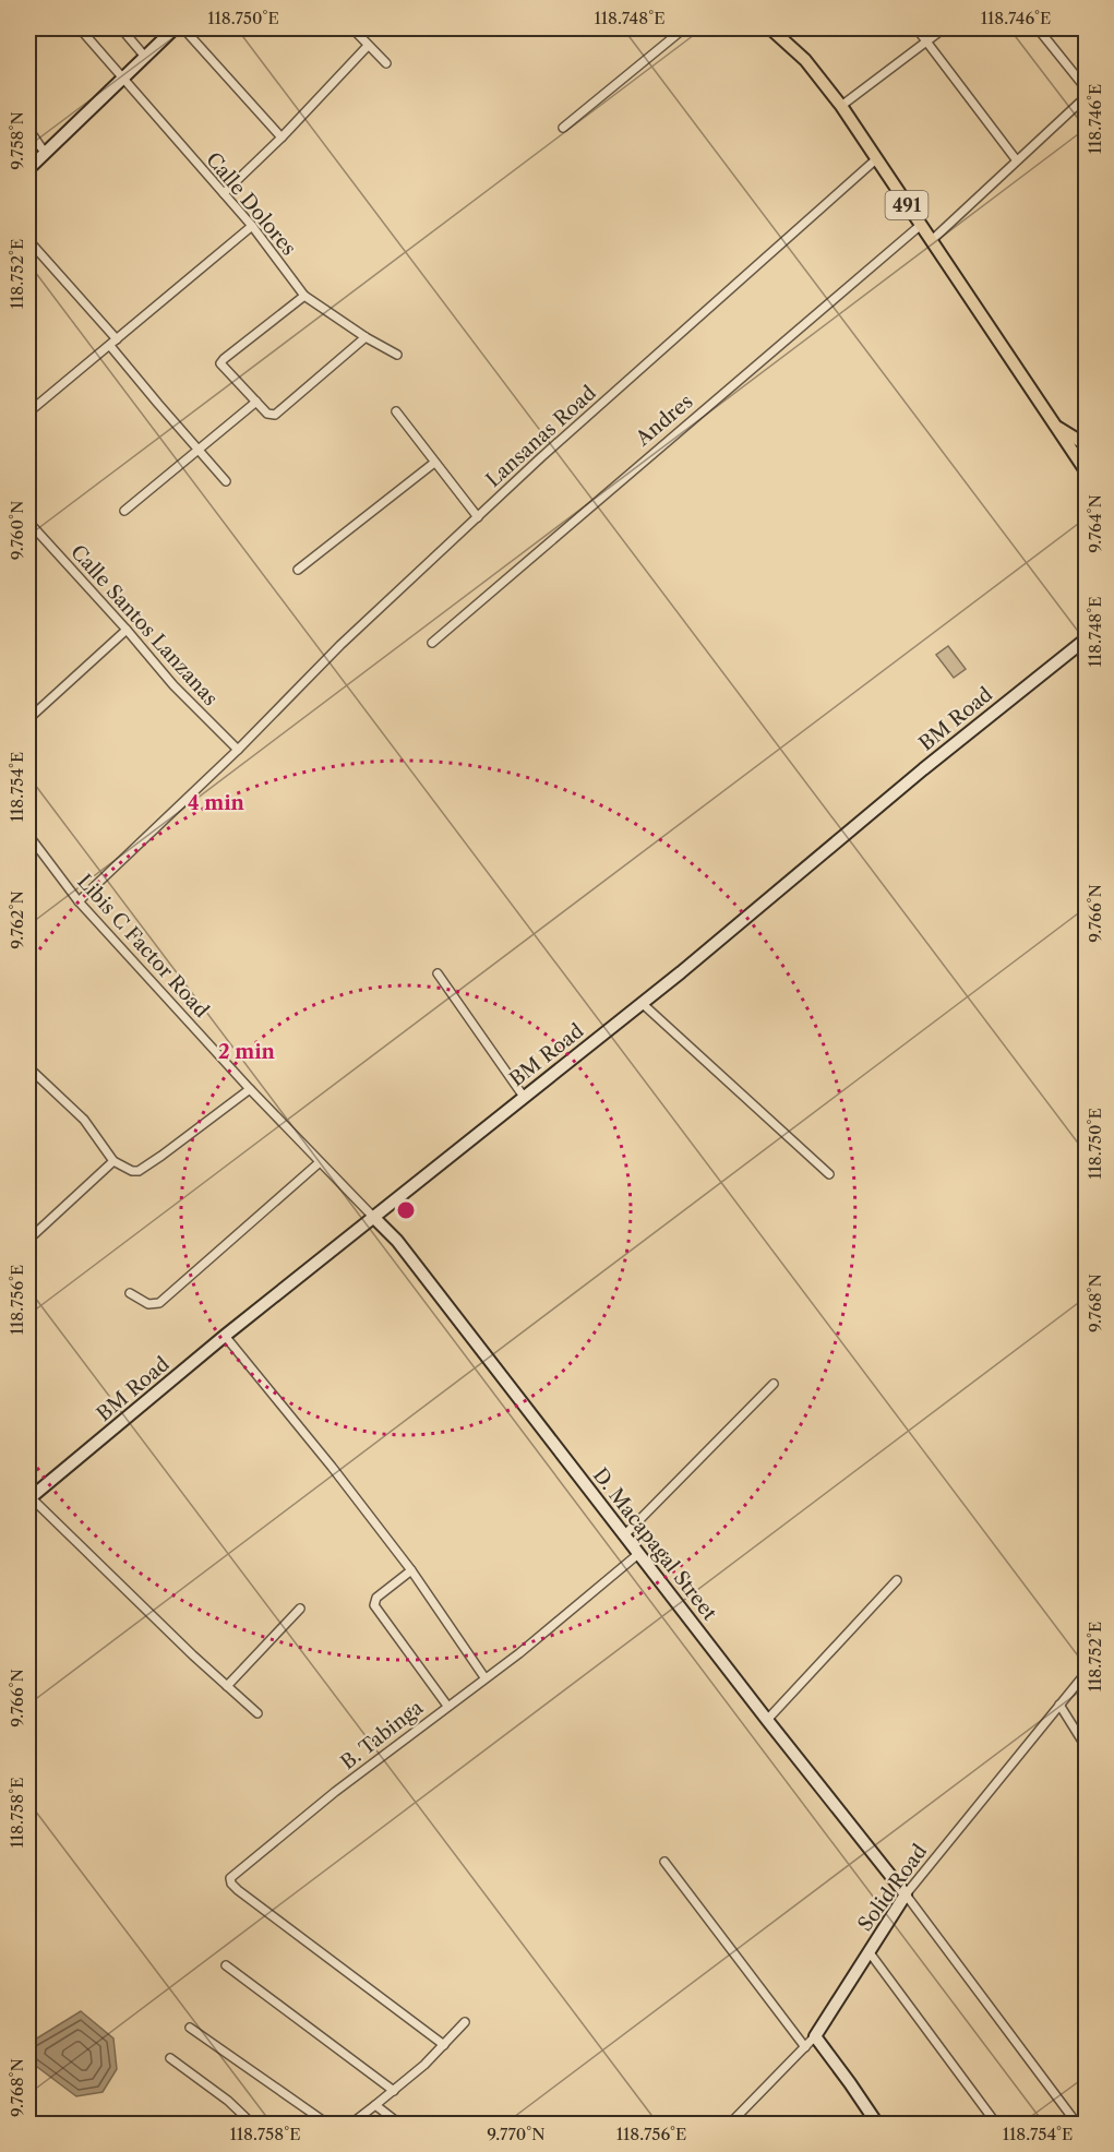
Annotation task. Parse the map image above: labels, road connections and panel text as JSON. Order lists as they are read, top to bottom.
{
  "streets": {
    "main road": ["491"],
    "street": [
      "Calle Dolores",
      "Andres",
      "Lansanas Road",
      "Calle Santos Lanzanas",
      "BM Road",
      "Libis C Factor Road",
      "D. Macapagal Street",
      "B. Tabinga",
      "Solid Road"
    ]
  },
  "crossings": [
    ["491", "Andres"],
    ["491", "Lansanas Road"],
    ["Lansanas Road", "Calle Santos Lanzanas"],
    ["Lansanas Road", "Libis C Factor Road"],
    ["BM Road", "Libis C Factor Road"],
    ["BM Road", "D. Macapagal Street"],
    ["Libis C Factor Road", "D. Macapagal Street"],
    ["D. Macapagal Street", "B. Tabinga"],
    ["D. Macapagal Street", "Solid Road"]
  ],
  "coordinates": [
    "118.750°E",
    "118.748°E",
    "118.746°E",
    "9.758°N",
    "118.752°E",
    "9.764°N",
    "9.760°N",
    "118.754°E",
    "9.766°N",
    "9.762°N",
    "118.756°E",
    "9.768°N",
    "118.758°E",
    "9.770°N"
  ],
  "rings": ["4 min", "2 min"]
}
